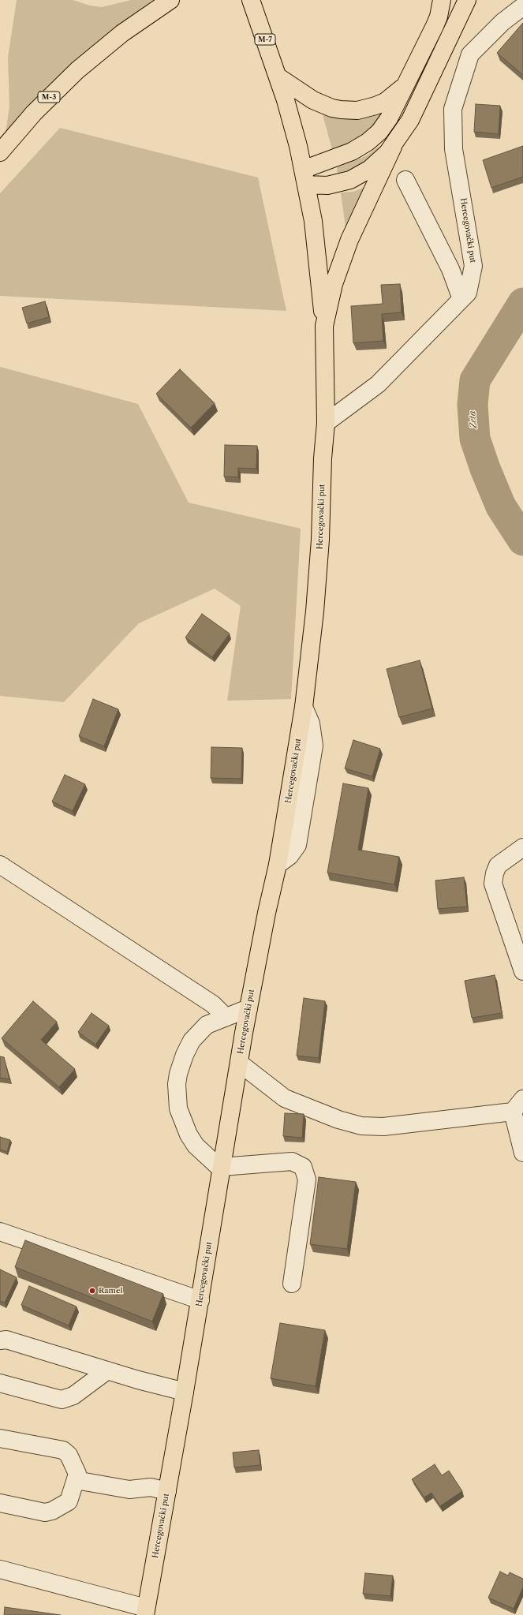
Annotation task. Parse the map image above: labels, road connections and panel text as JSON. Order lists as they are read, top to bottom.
{
  "streets": {
    "main road": ["M-7", "M-3", "Hercegovački put"]
  },
  "water": ["Zeta"],
  "places": ["Ramel"]
}
